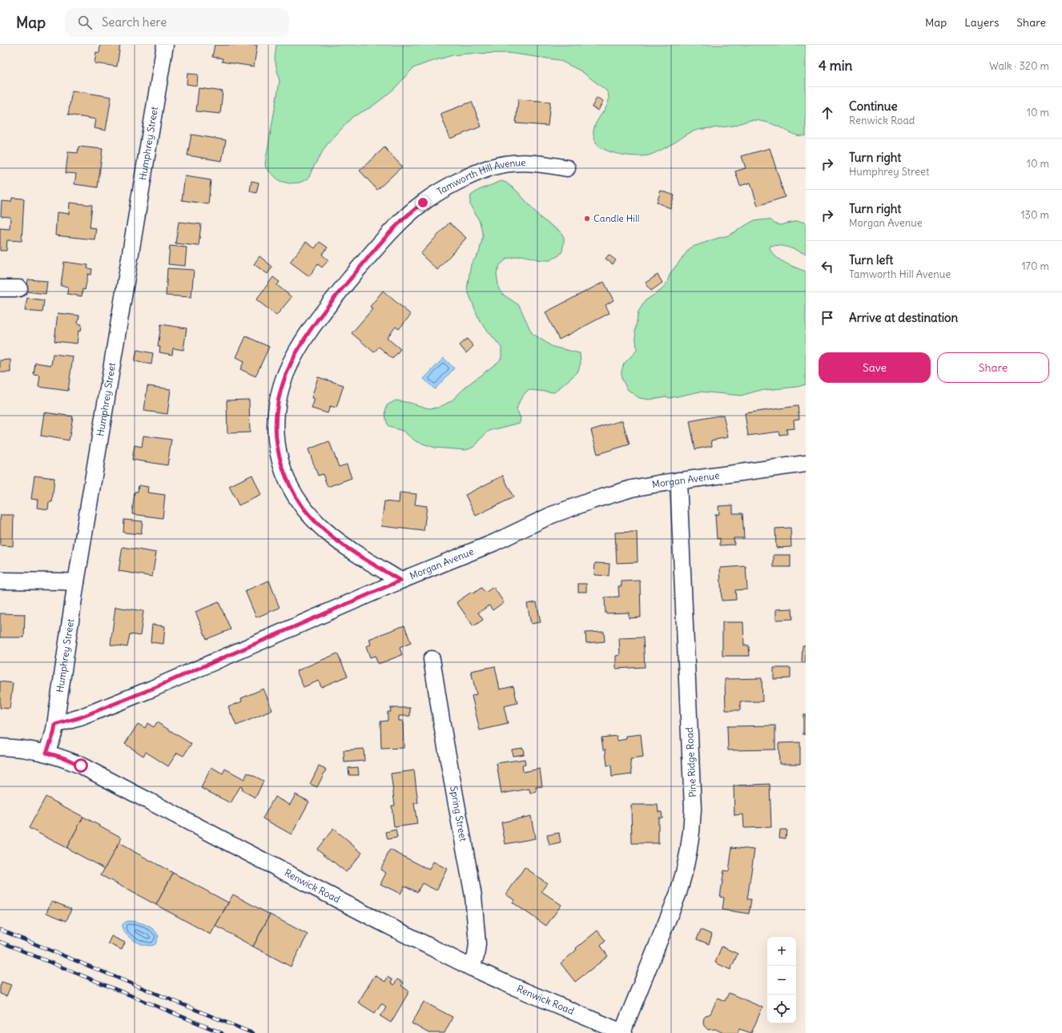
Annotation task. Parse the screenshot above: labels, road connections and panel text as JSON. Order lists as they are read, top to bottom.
{
  "streets": {
    "street": [
      "Humphrey Street",
      "Tamworth Hill Avenue",
      "Morgan Avenue",
      "Pine Ridge Road",
      "Spring Street",
      "Renwick Road"
    ]
  },
  "crossings": [
    ["Humphrey Street", "Morgan Avenue"],
    ["Humphrey Street", "Renwick Road"],
    ["Tamworth Hill Avenue", "Morgan Avenue"],
    ["Morgan Avenue", "Pine Ridge Road"],
    ["Pine Ridge Road", "Renwick Road"],
    ["Spring Street", "Renwick Road"]
  ],
  "places": ["Candle Hill"],
  "page": {
    "header": "Map",
    "search": "Search here",
    "nav": ["Map", "Layers", "Share"],
    "heading": ["4 min", "Walk · 320 m"],
    "list": [
      ["Continue", "Renwick Road", "10 m"],
      ["Turn right", "Humphrey Street", "10 m"],
      ["Turn right", "Morgan Avenue", "130 m"],
      ["Turn left", "Tamworth Hill Avenue", "170 m"],
      "Arrive at destination"
    ],
    "buttons": ["Save", "Share"],
    "map_buttons": ["+", "−"]
  }
}
